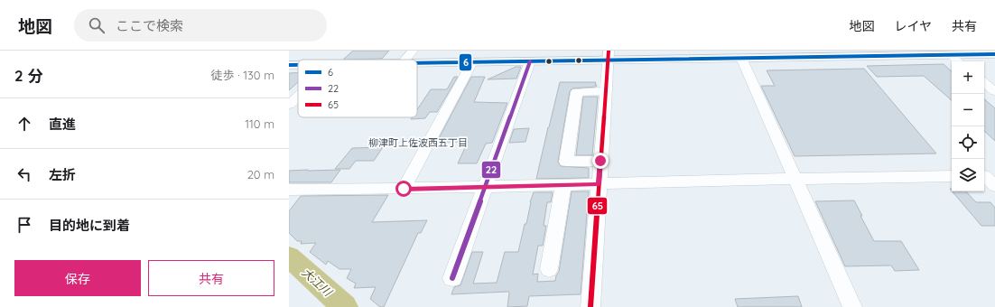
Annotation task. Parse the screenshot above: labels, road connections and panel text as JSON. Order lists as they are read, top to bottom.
{
  "districts": ["柳津町上佐波西五丁目"],
  "water": ["大江川"],
  "lines": ["transit line 65", "transit line 6", "transit line 22"],
  "legend": ["6", "22", "65"],
  "page": {
    "header": "地図",
    "search": "ここで検索",
    "nav": ["地図", "レイヤ", "共有"],
    "heading": ["2 分", "徒歩 · 130 m"],
    "map_buttons": ["+", "−"],
    "list": [
      ["直進", "110 m"],
      ["左折", "20 m"],
      "目的地に到着"
    ],
    "buttons": ["保存", "共有"]
  }
}
